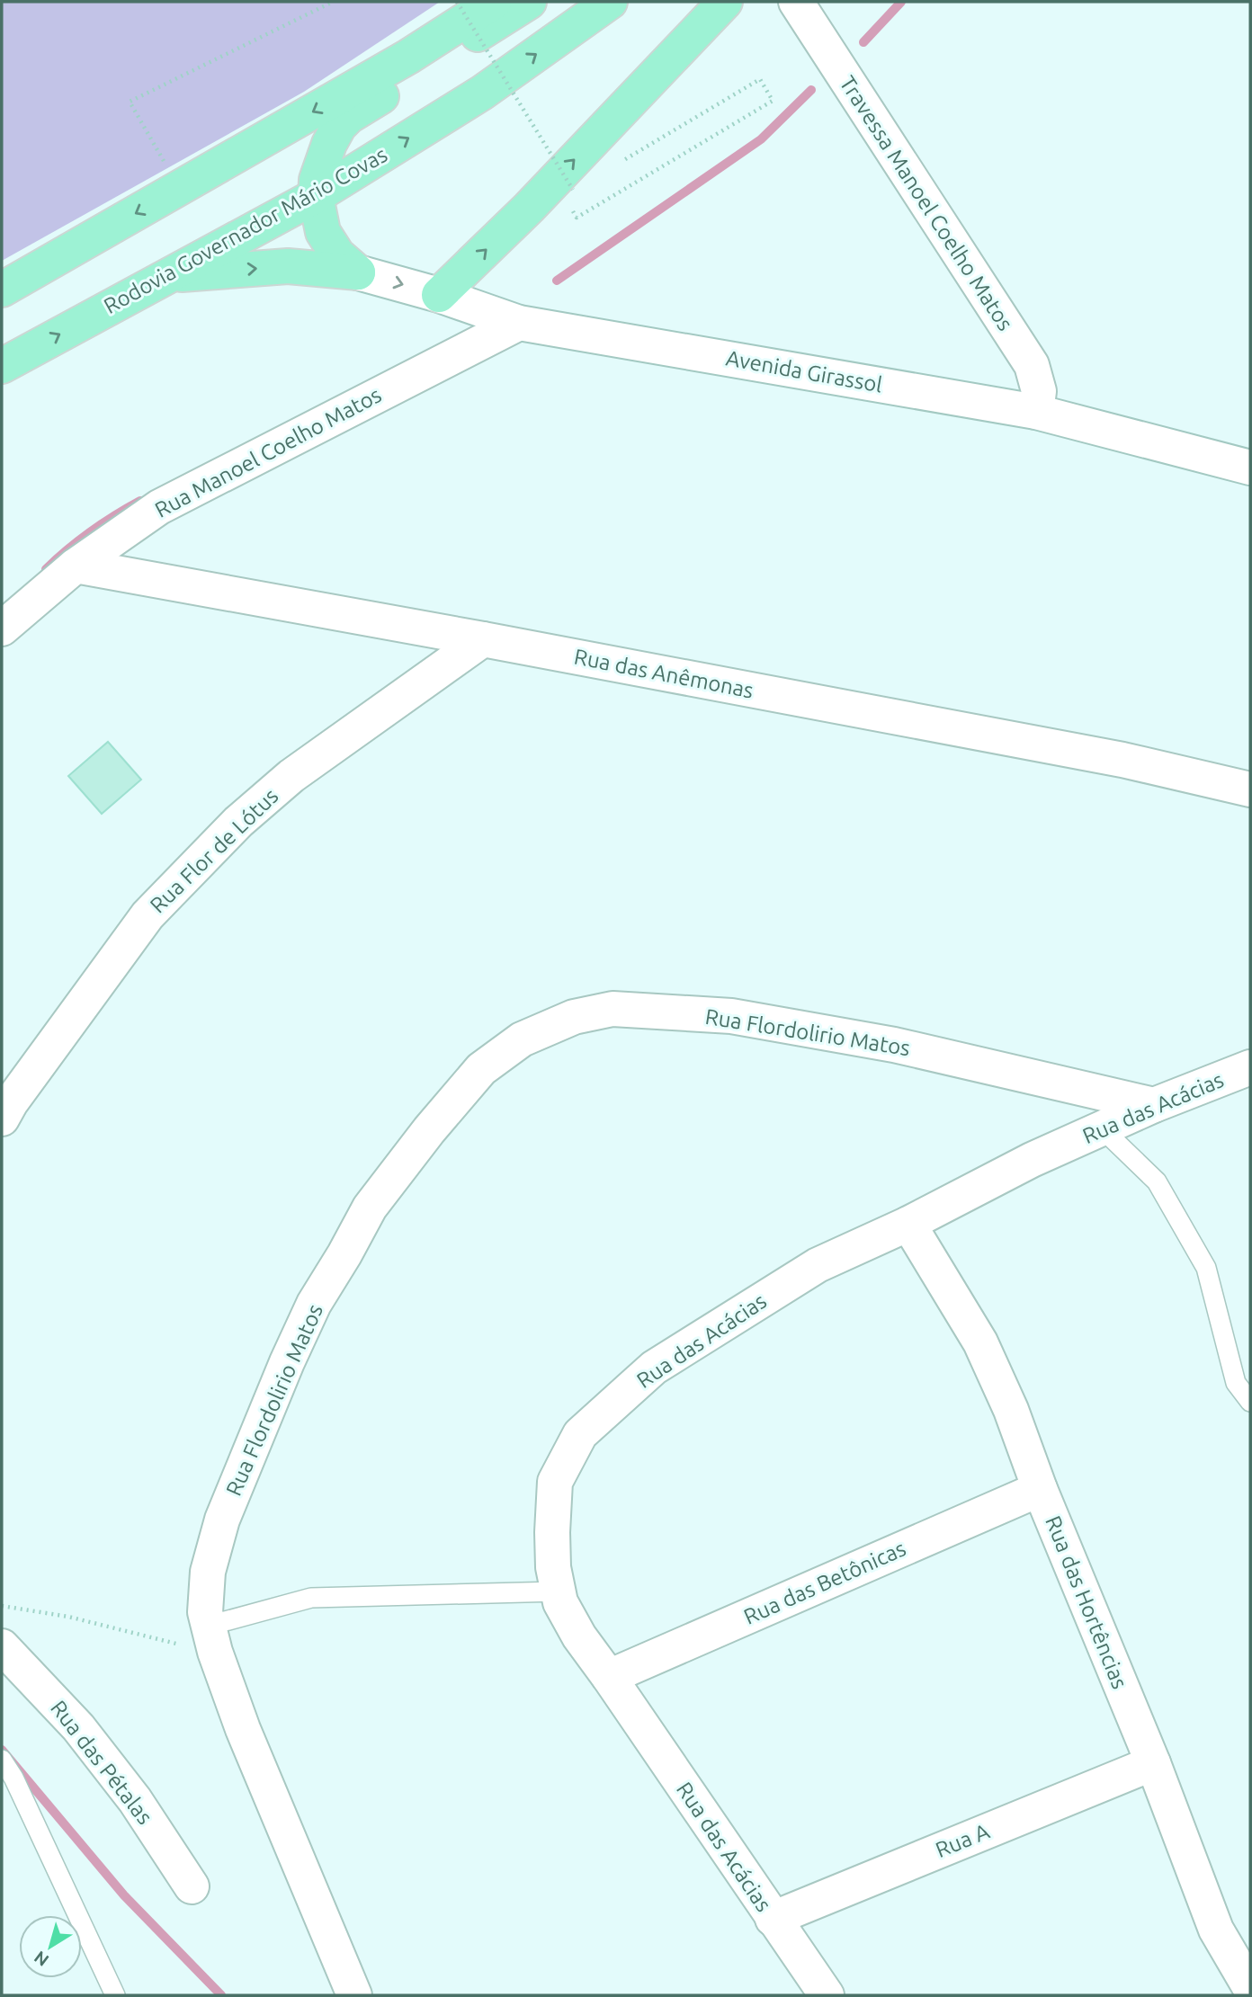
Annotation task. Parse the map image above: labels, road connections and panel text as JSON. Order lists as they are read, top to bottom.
{
  "streets": {
    "highway": ["Rodovia Governador Mário Covas"],
    "street": [
      "Travessa Manoel Coelho Matos",
      "Avenida Girassol",
      "Rua Manoel Coelho Matos",
      "Rua das Anêmonas",
      "Rua Flor de Lótus",
      "Rua Flordolirio Matos",
      "Rua das Acácias",
      "Rua das Betônicas",
      "Rua das Hortências",
      "Rua das Pétalas",
      "Rua A"
    ]
  },
  "crossings": [
    ["Travessa Manoel Coelho Matos", "Avenida Girassol"],
    ["Avenida Girassol", "Rua Manoel Coelho Matos"],
    ["Rua Manoel Coelho Matos", "Rua das Anêmonas"],
    ["Rua das Anêmonas", "Rua Flor de Lótus"],
    ["Rua Flordolirio Matos", "Rua das Acácias"],
    ["Rua das Acácias", "Rua das Betônicas"],
    ["Rua das Acácias", "Rua das Hortências"],
    ["Rua das Acácias", "Rua A"],
    ["Rua das Betônicas", "Rua das Hortências"],
    ["Rua das Hortências", "Rua A"]
  ],
  "north": "bottom left"
}
